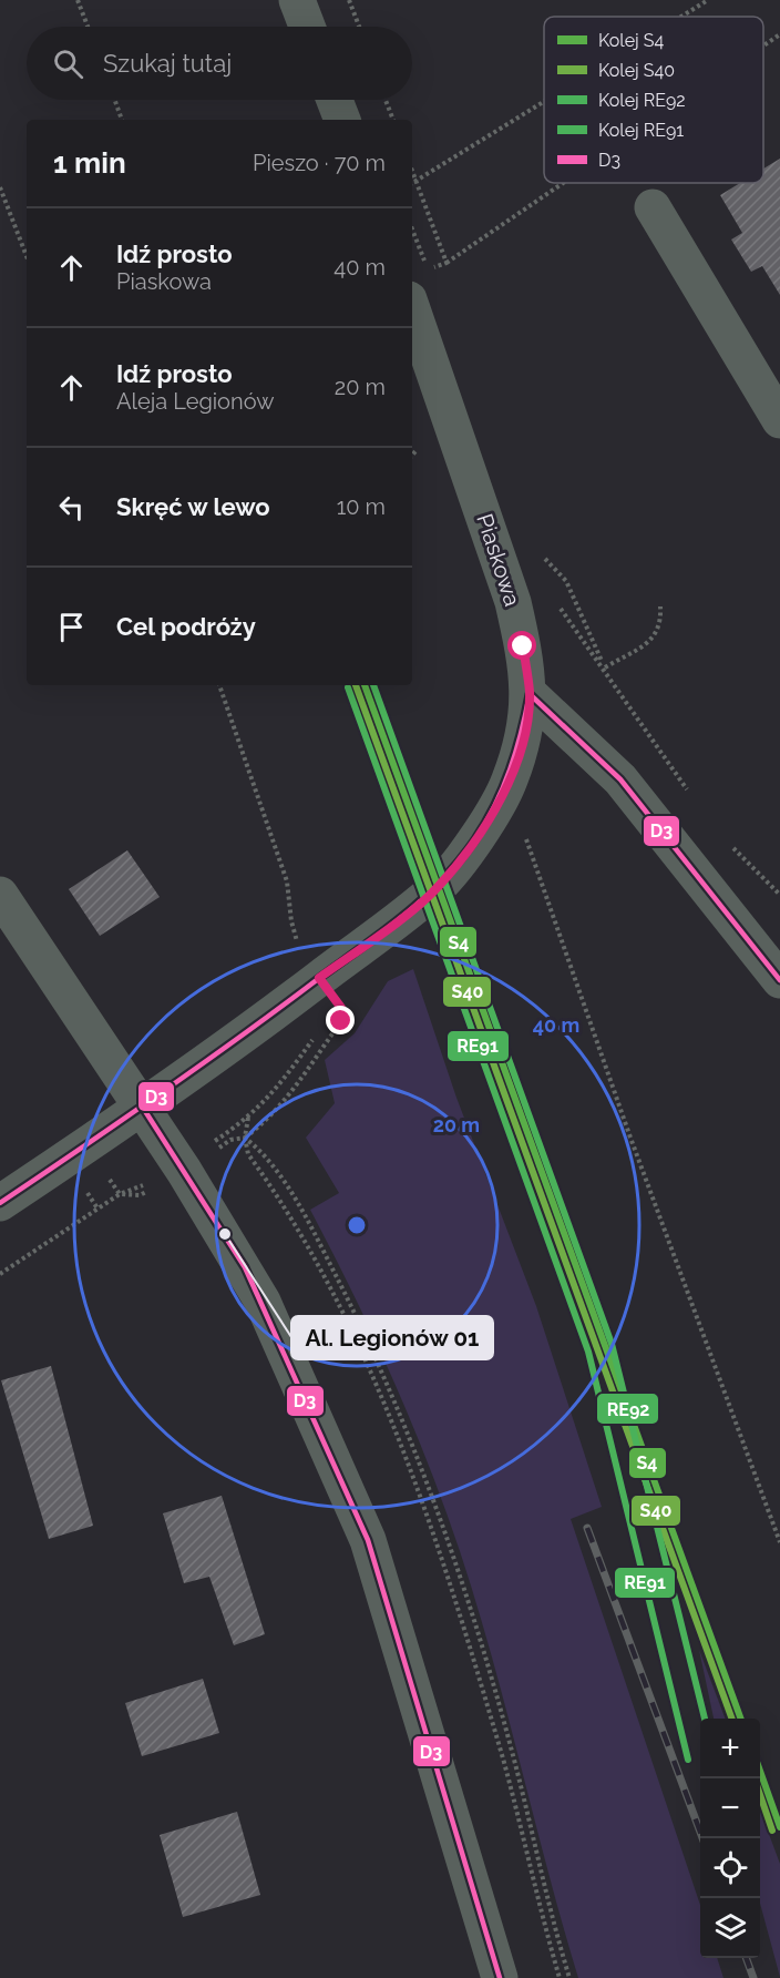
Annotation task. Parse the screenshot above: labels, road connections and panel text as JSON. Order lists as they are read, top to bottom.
{
  "streets": {
    "street": ["Piaskowa"]
  },
  "places": ["Al. Legionów 01"],
  "lines": [
    "rail line S4",
    "rail line S40",
    "rail line RE92",
    "rail line RE91",
    "transit line D3"
  ],
  "legend": [
    "Kolej S4",
    "Kolej S40",
    "Kolej RE92",
    "Kolej RE91",
    "D3"
  ],
  "page": {
    "search": "Szukaj tutaj",
    "heading": ["1 min", "Pieszo · 70 m"],
    "list": [
      ["Idź prosto", "Piaskowa", "40 m"],
      ["Idź prosto", "Aleja Legionów", "20 m"],
      ["Skręć w lewo", "10 m"],
      "Cel podróży"
    ],
    "map_buttons": ["+", "−"]
  },
  "rings": ["40 m", "20 m"]
}
